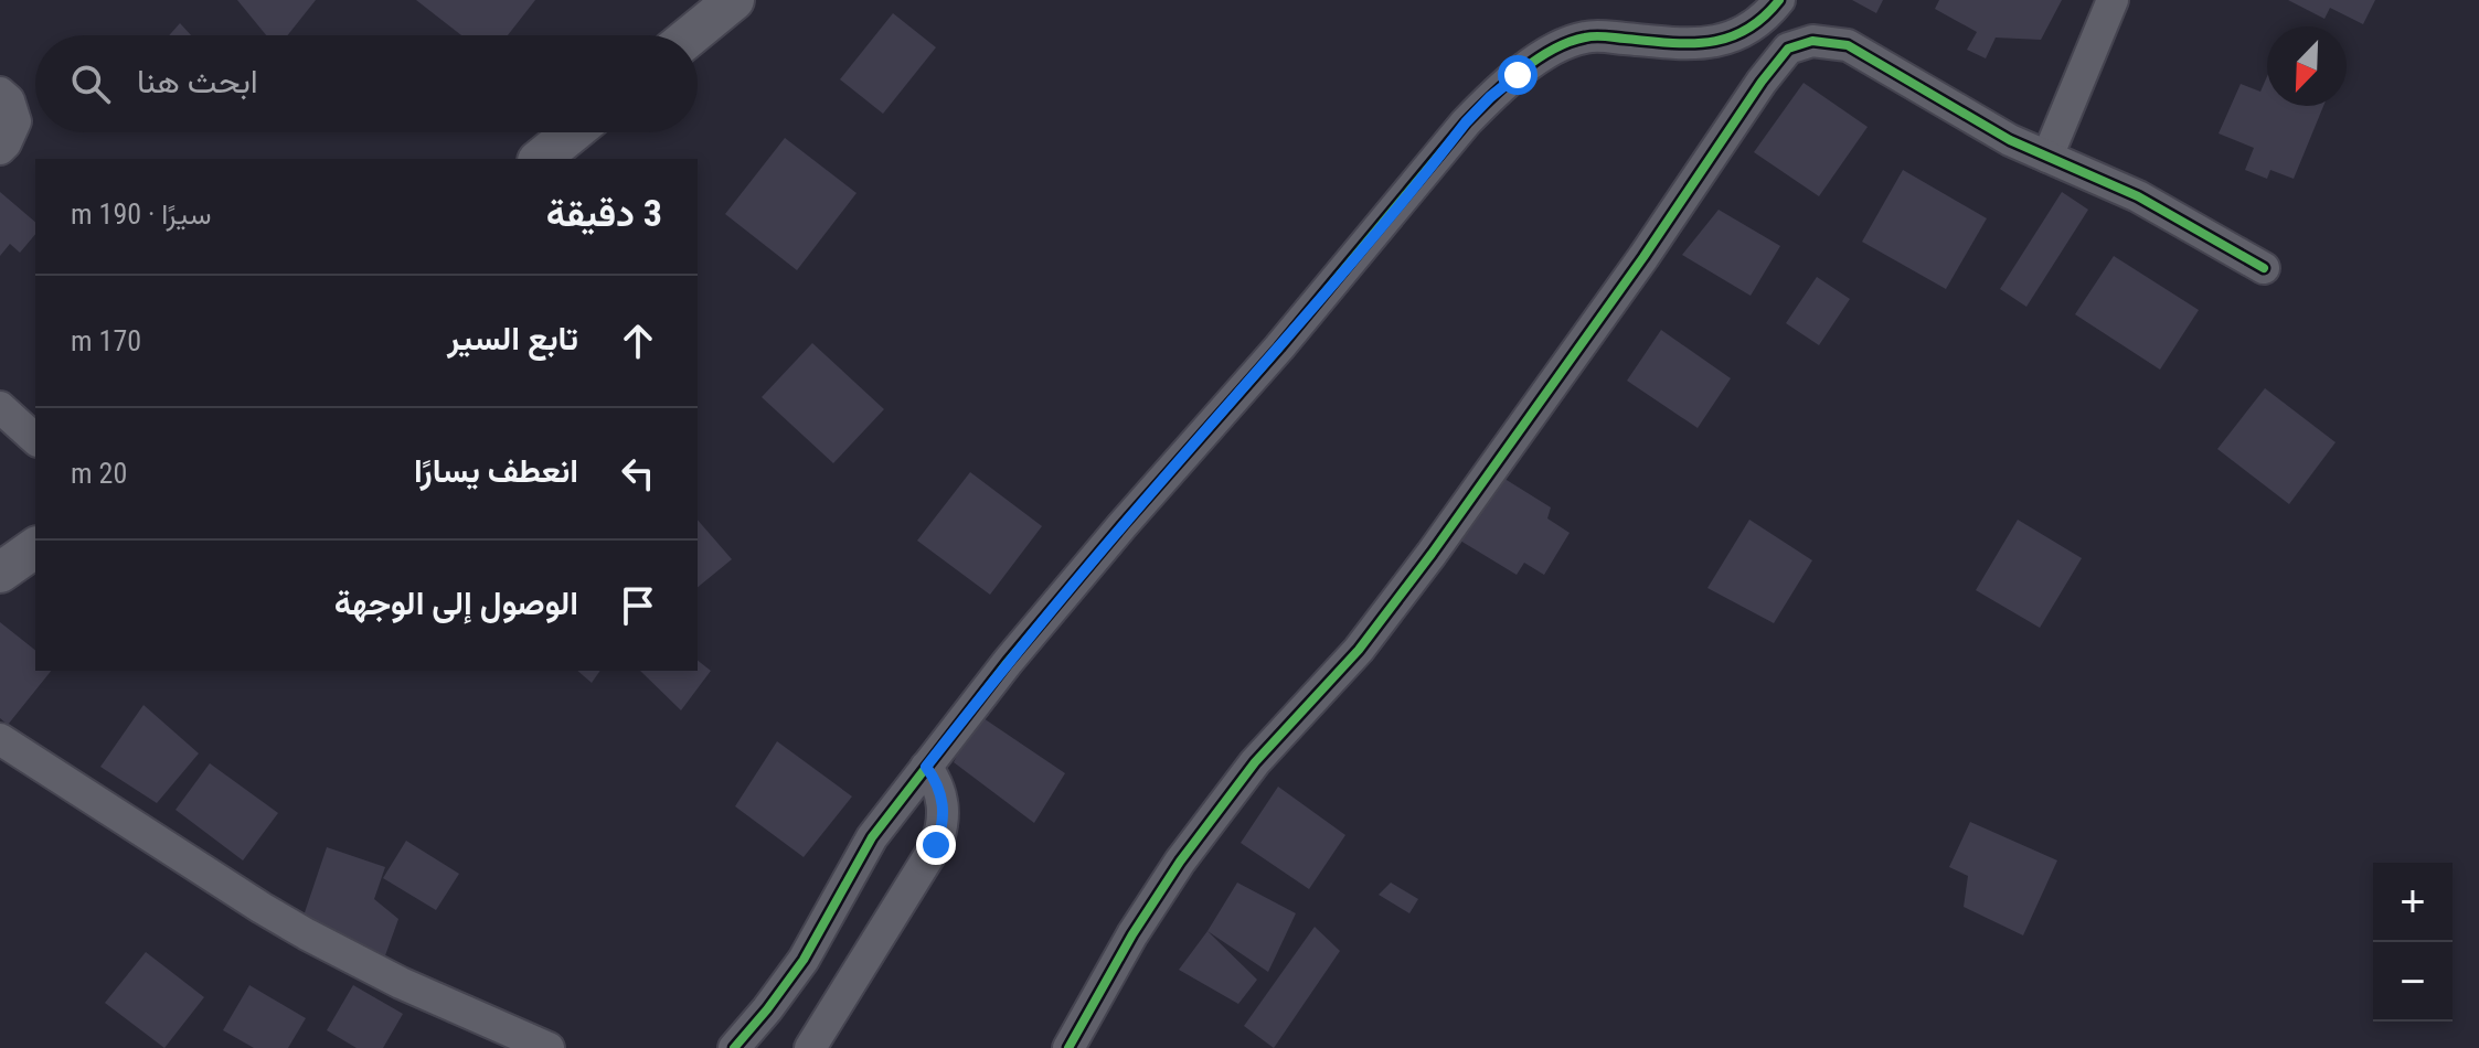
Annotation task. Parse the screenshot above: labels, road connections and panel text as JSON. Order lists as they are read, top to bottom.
{
  "north": "bottom left",
  "page": {
    "search": "ابحث هنا",
    "heading": ["3 دقيقة", "سيرًا · 190 m"],
    "list": [
      ["تابع السير", "170 m"],
      ["انعطف يسارًا", "20 m"],
      "الوصول إلى الوجهة"
    ],
    "map_buttons": ["+", "−"]
  }
}
